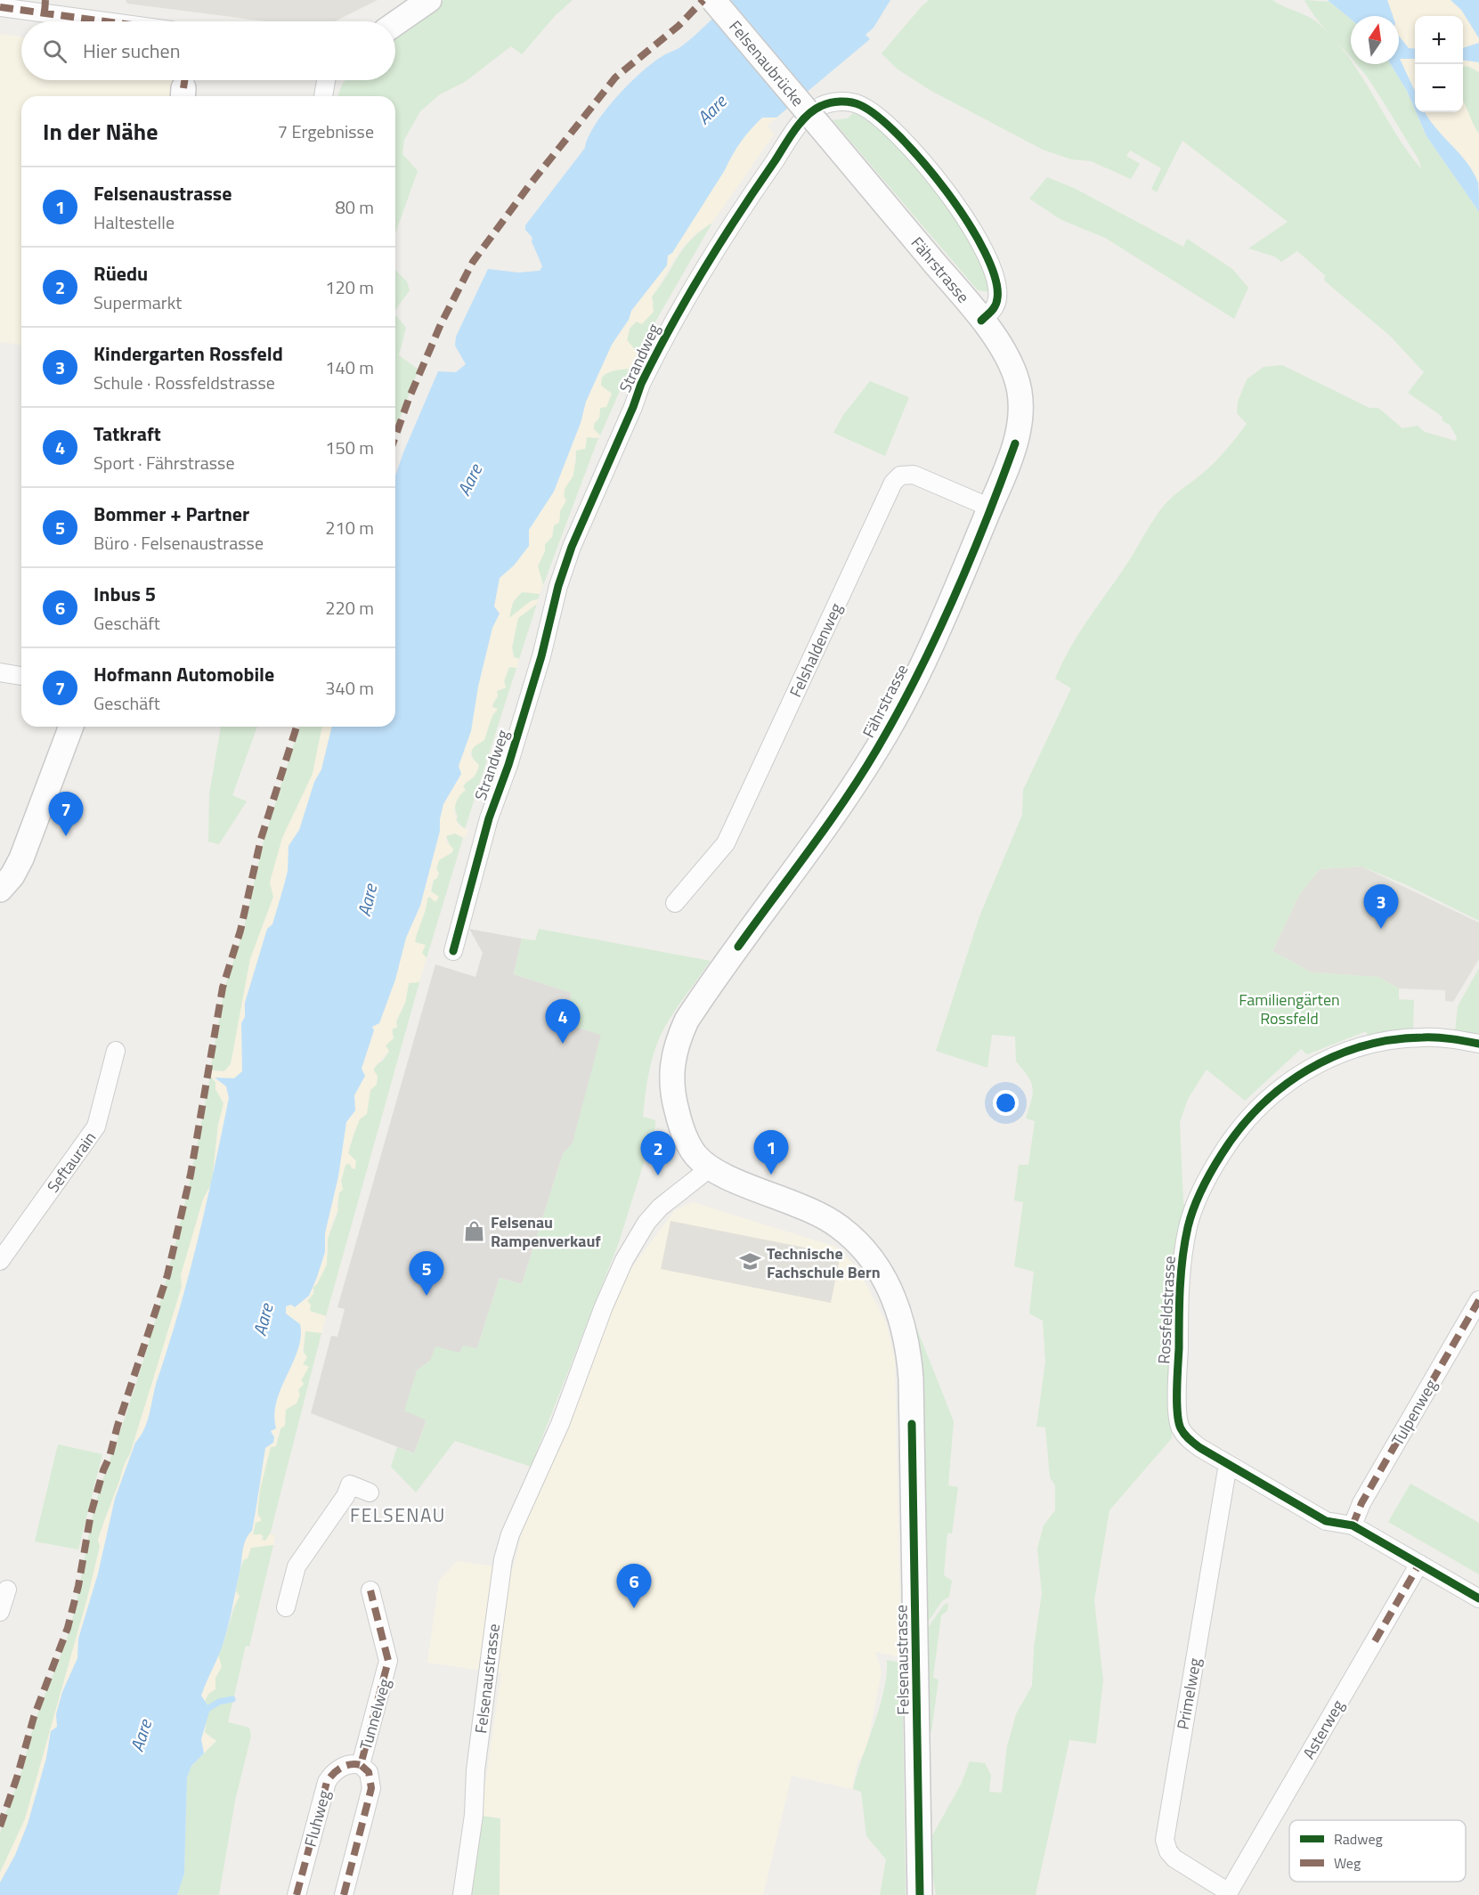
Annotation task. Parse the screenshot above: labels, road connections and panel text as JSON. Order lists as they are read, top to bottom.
{
  "streets": {
    "street": [
      "Felsenaubrücke",
      "Fährstrasse",
      "Strandweg",
      "Felshaldenweg",
      "Seftaurain",
      "Rossfeldstrasse",
      "Tulpenweg",
      "Felsenaustrasse",
      "Primelweg",
      "Tunnelweg",
      "Asterweg",
      "Fluhweg"
    ]
  },
  "crossings": [
    ["Felsenaubrücke", "Fährstrasse"],
    ["Fährstrasse", "Strandweg"],
    ["Fährstrasse", "Felshaldenweg"],
    ["Fährstrasse", "Felsenaustrasse"],
    ["Rossfeldstrasse", "Tulpenweg"],
    ["Rossfeldstrasse", "Primelweg"],
    ["Rossfeldstrasse", "Asterweg"],
    ["Primelweg", "Asterweg"],
    ["Tunnelweg", "Fluhweg"]
  ],
  "districts": ["FELSENAU"],
  "water": ["Aare"],
  "parks": ["Familiengärten Rossfeld"],
  "places": {
    "shop": ["Felsenau Rampenverkauf"],
    "school or university": ["Technische Fachschule Bern"]
  },
  "legend": ["Radweg", "Weg"],
  "north": "top",
  "page": {
    "map_buttons": ["+", "−"],
    "search": "Hier suchen",
    "heading": ["In der Nähe", "7 Ergebnisse"],
    "list": [
      {
        "mark": "1",
        "name": "Felsenaustrasse",
        "note": "Haltestelle",
        "value": "80 m"
      },
      {
        "mark": "2",
        "name": "Rüedu",
        "note": "Supermarkt",
        "value": "120 m"
      },
      {
        "mark": "3",
        "name": "Kindergarten Rossfeld",
        "note": "Schule · Rossfeldstrasse",
        "value": "140 m"
      },
      {
        "mark": "4",
        "name": "Tatkraft",
        "note": "Sport · Fährstrasse",
        "value": "150 m"
      },
      {
        "mark": "5",
        "name": "Bommer + Partner",
        "note": "Büro · Felsenaustrasse",
        "value": "210 m"
      },
      {
        "mark": "6",
        "name": "Inbus 5",
        "note": "Geschäft",
        "value": "220 m"
      },
      {
        "mark": "7",
        "name": "Hofmann Automobile",
        "note": "Geschäft",
        "value": "340 m"
      }
    ],
    "pins": [
      "7",
      "3",
      "4",
      "1",
      "2",
      "5",
      "6"
    ]
  }
}
